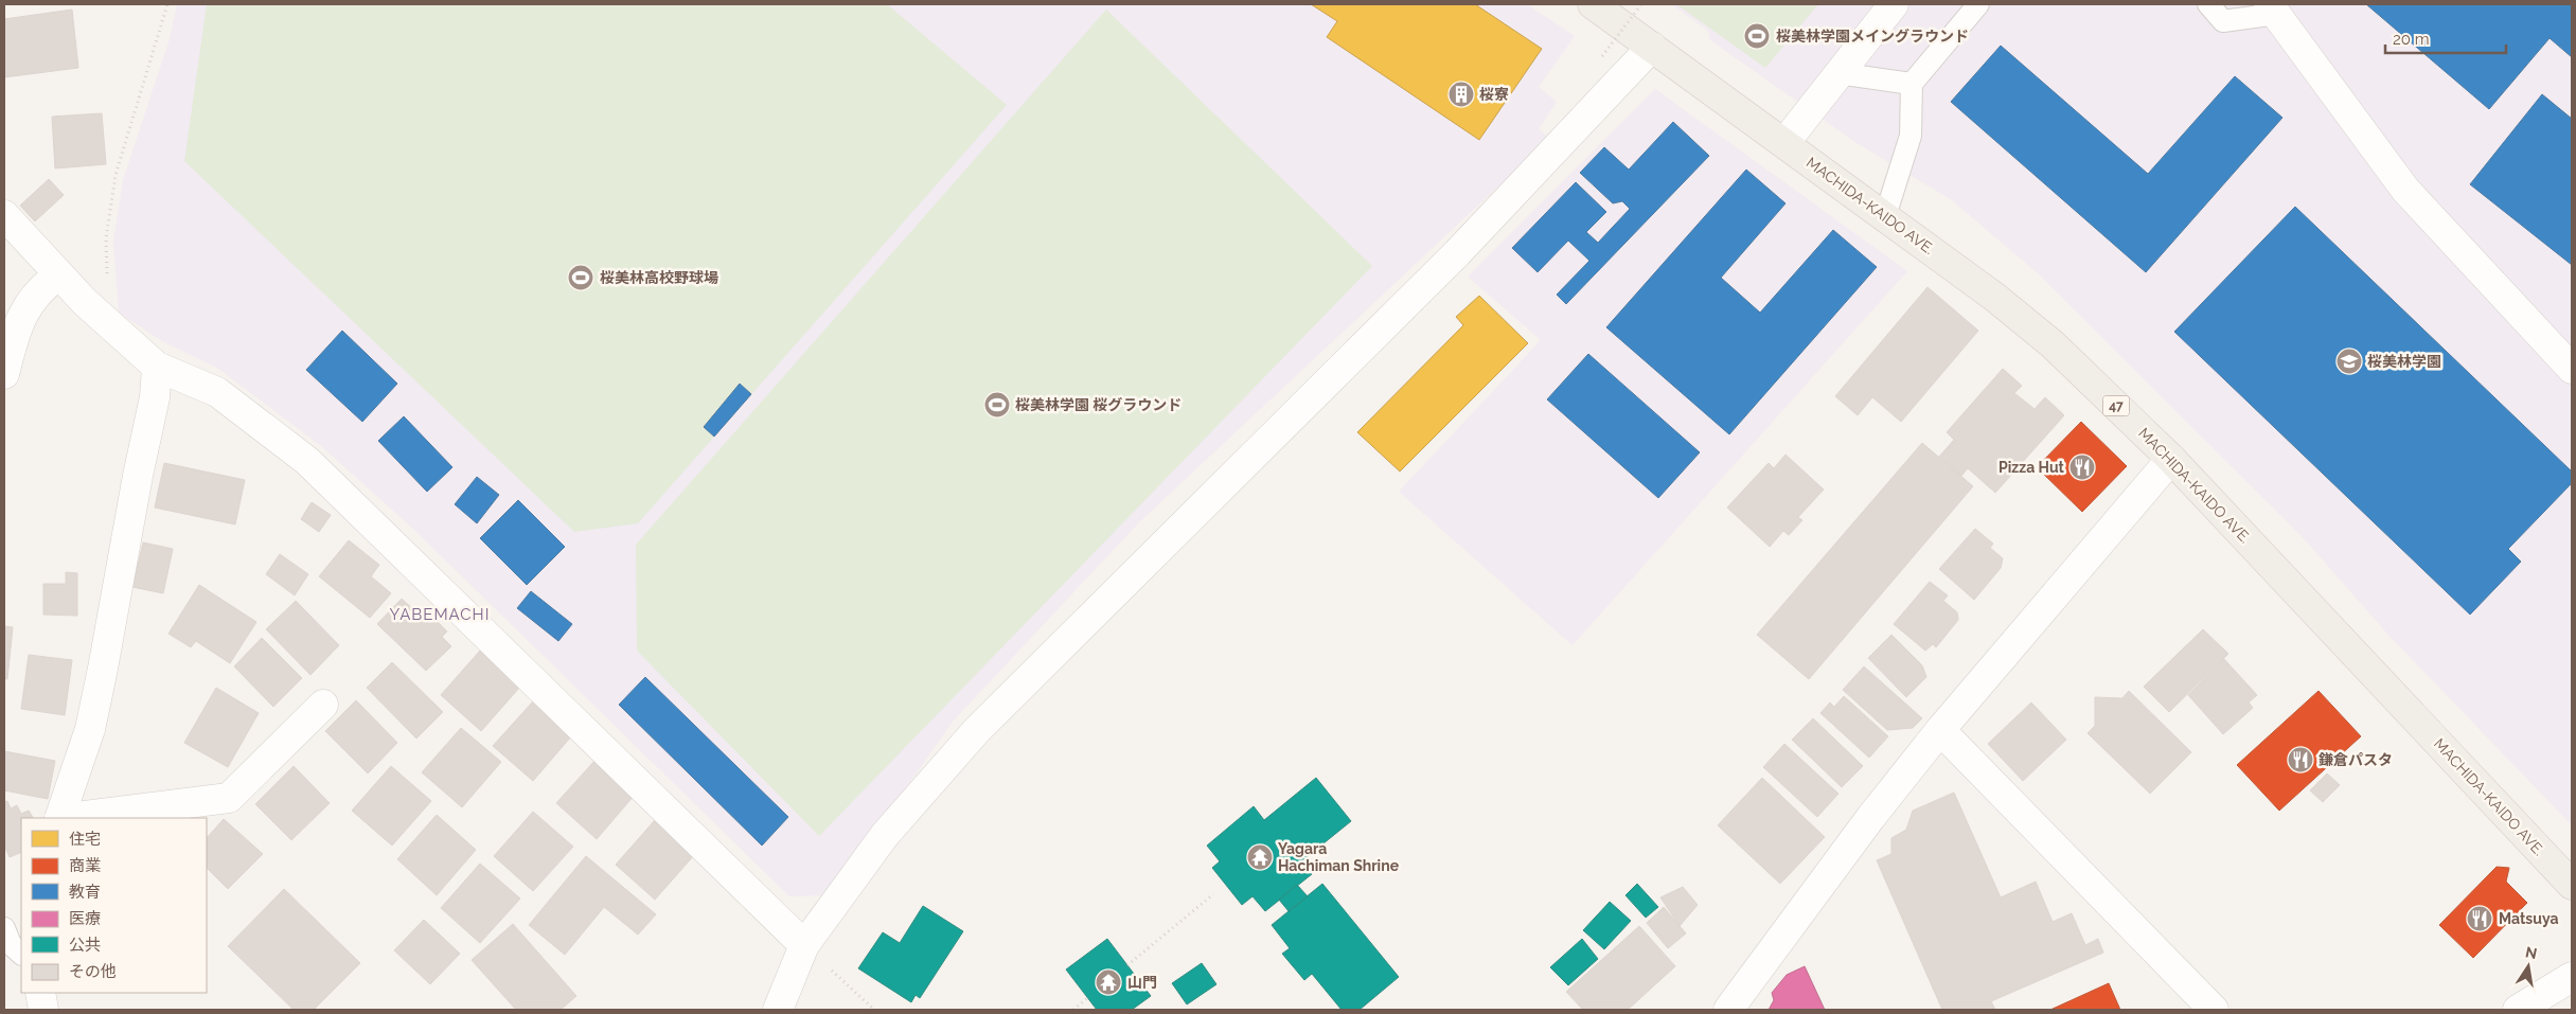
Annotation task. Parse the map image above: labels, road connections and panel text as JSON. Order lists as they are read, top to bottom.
{
  "streets": {
    "main road": ["MACHIDA-KAIDO AVE.", "47"]
  },
  "districts": ["YABEMACHI"],
  "places": {
    "sports": ["桜美林学園メイングラウンド", "桜美林高校野球場", "桜美林学園 桜グラウンド"],
    "building": ["桜寮"],
    "school or university": ["桜美林学園"],
    "restaurant": ["Pizza Hut", "鎌倉パスタ", "Matsuya"],
    "temple": ["Yagara Hachiman Shrine", "山門"]
  },
  "legend": [
    "住宅",
    "商業",
    "教育",
    "医療",
    "公共",
    "その他"
  ],
  "scale_bar": "20 m",
  "north": "top"
}
